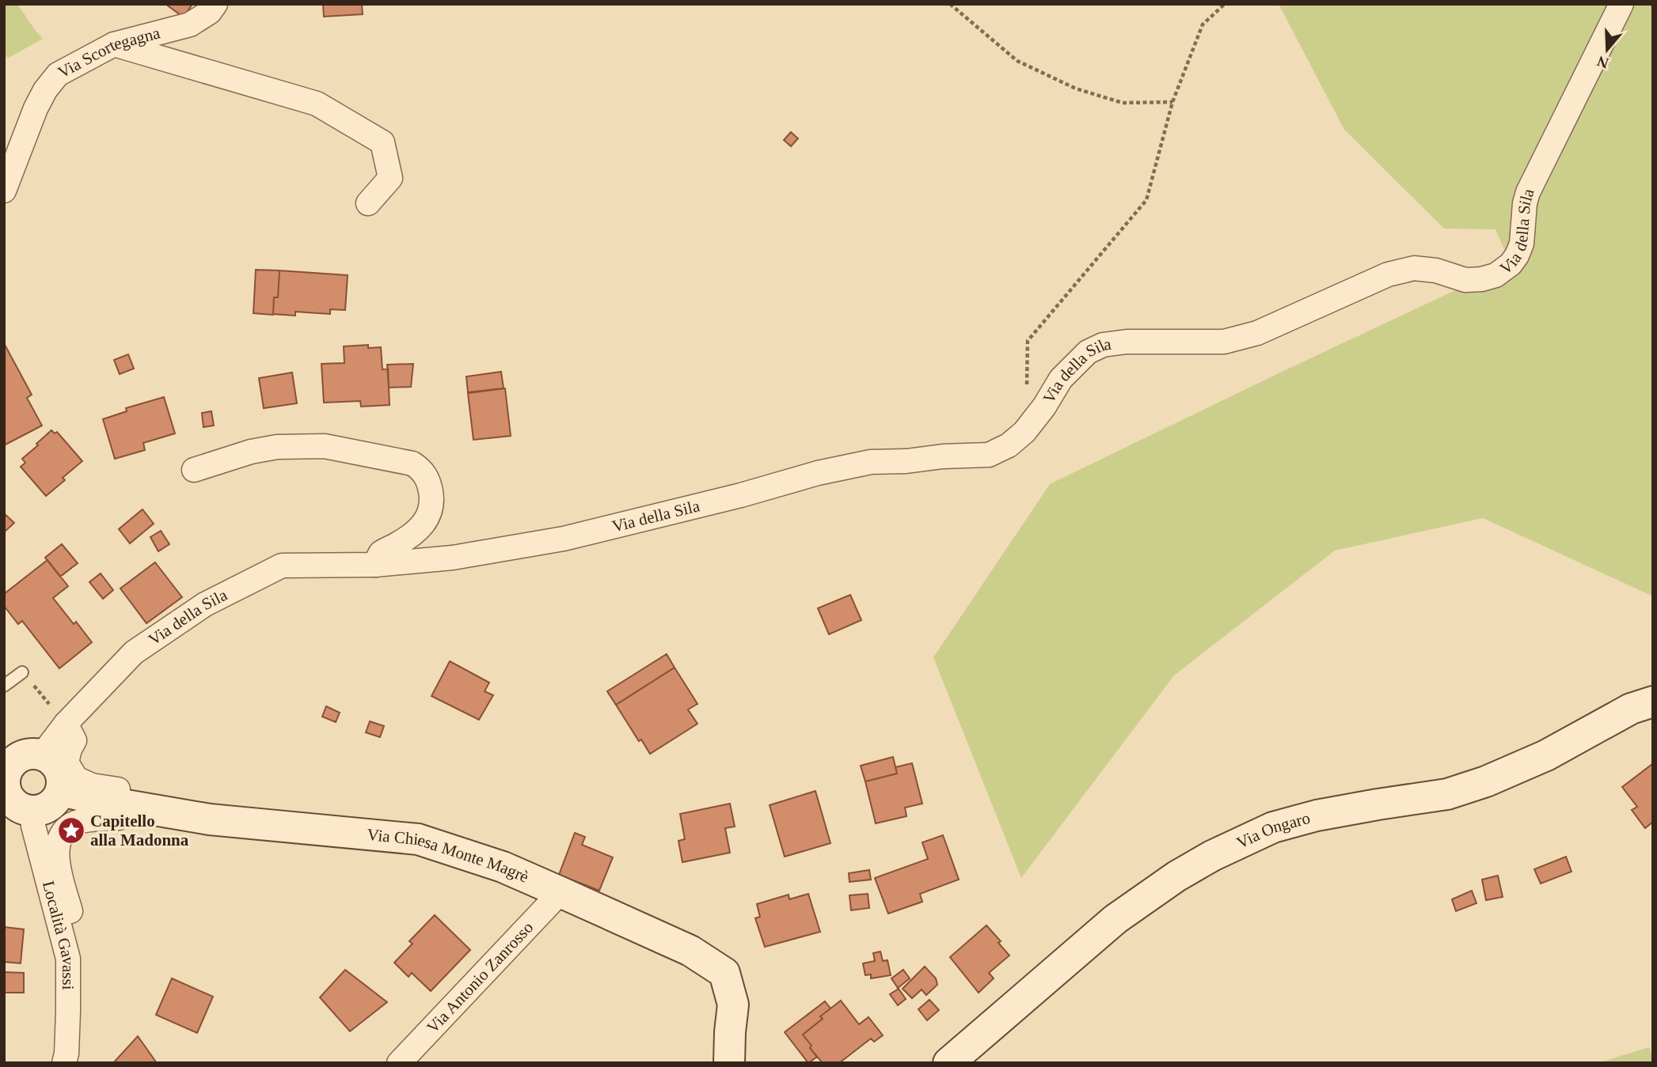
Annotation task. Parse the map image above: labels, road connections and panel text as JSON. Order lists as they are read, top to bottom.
{
  "streets": {
    "street": [
      "Via Scortegagna",
      "Via della Sila",
      "Via Ongaro",
      "Via Chiesa Monte Magrè",
      "Località Gavassi",
      "Via Antonio Zanrosso"
    ]
  },
  "crossings": [
    ["Via della Sila", "Via Chiesa Monte Magrè"],
    ["Via della Sila", "Località Gavassi"],
    ["Via Chiesa Monte Magrè", "Località Gavassi"],
    ["Via Chiesa Monte Magrè", "Via Antonio Zanrosso"]
  ],
  "places": {
    "place": ["Capitello alla Madonna"]
  },
  "north": "bottom"
}
